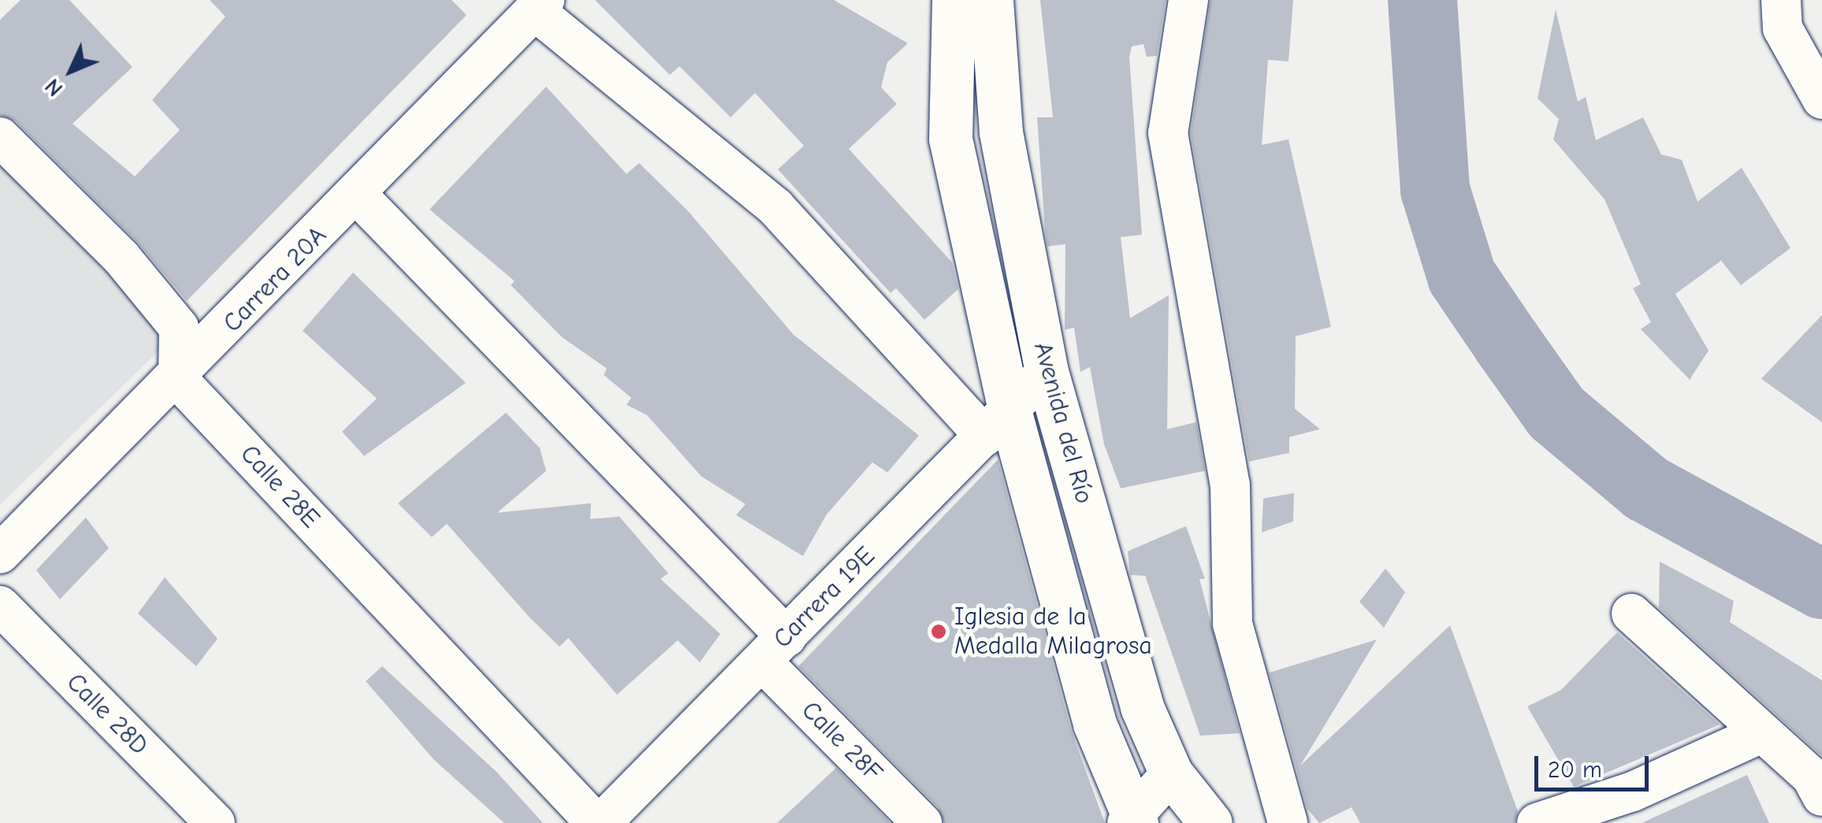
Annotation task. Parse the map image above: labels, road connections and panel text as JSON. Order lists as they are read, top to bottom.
{
  "streets": {
    "main road": ["Avenida del Río"],
    "street": [
      "Carrera 20A",
      "Calle 28E",
      "Carrera 19E",
      "Calle 28D",
      "Calle 28F"
    ]
  },
  "crossings": [
    ["Carrera 20A", "Calle 28E"],
    ["Carrera 20A", "Calle 28F"],
    ["Avenida del Río", "Carrera 19E"],
    ["Calle 28E", "Carrera 19E"],
    ["Carrera 19E", "Calle 28F"]
  ],
  "places": ["Iglesia de la Medalla Milagrosa"],
  "scale_bar": "20 m",
  "north": "bottom left"
}
